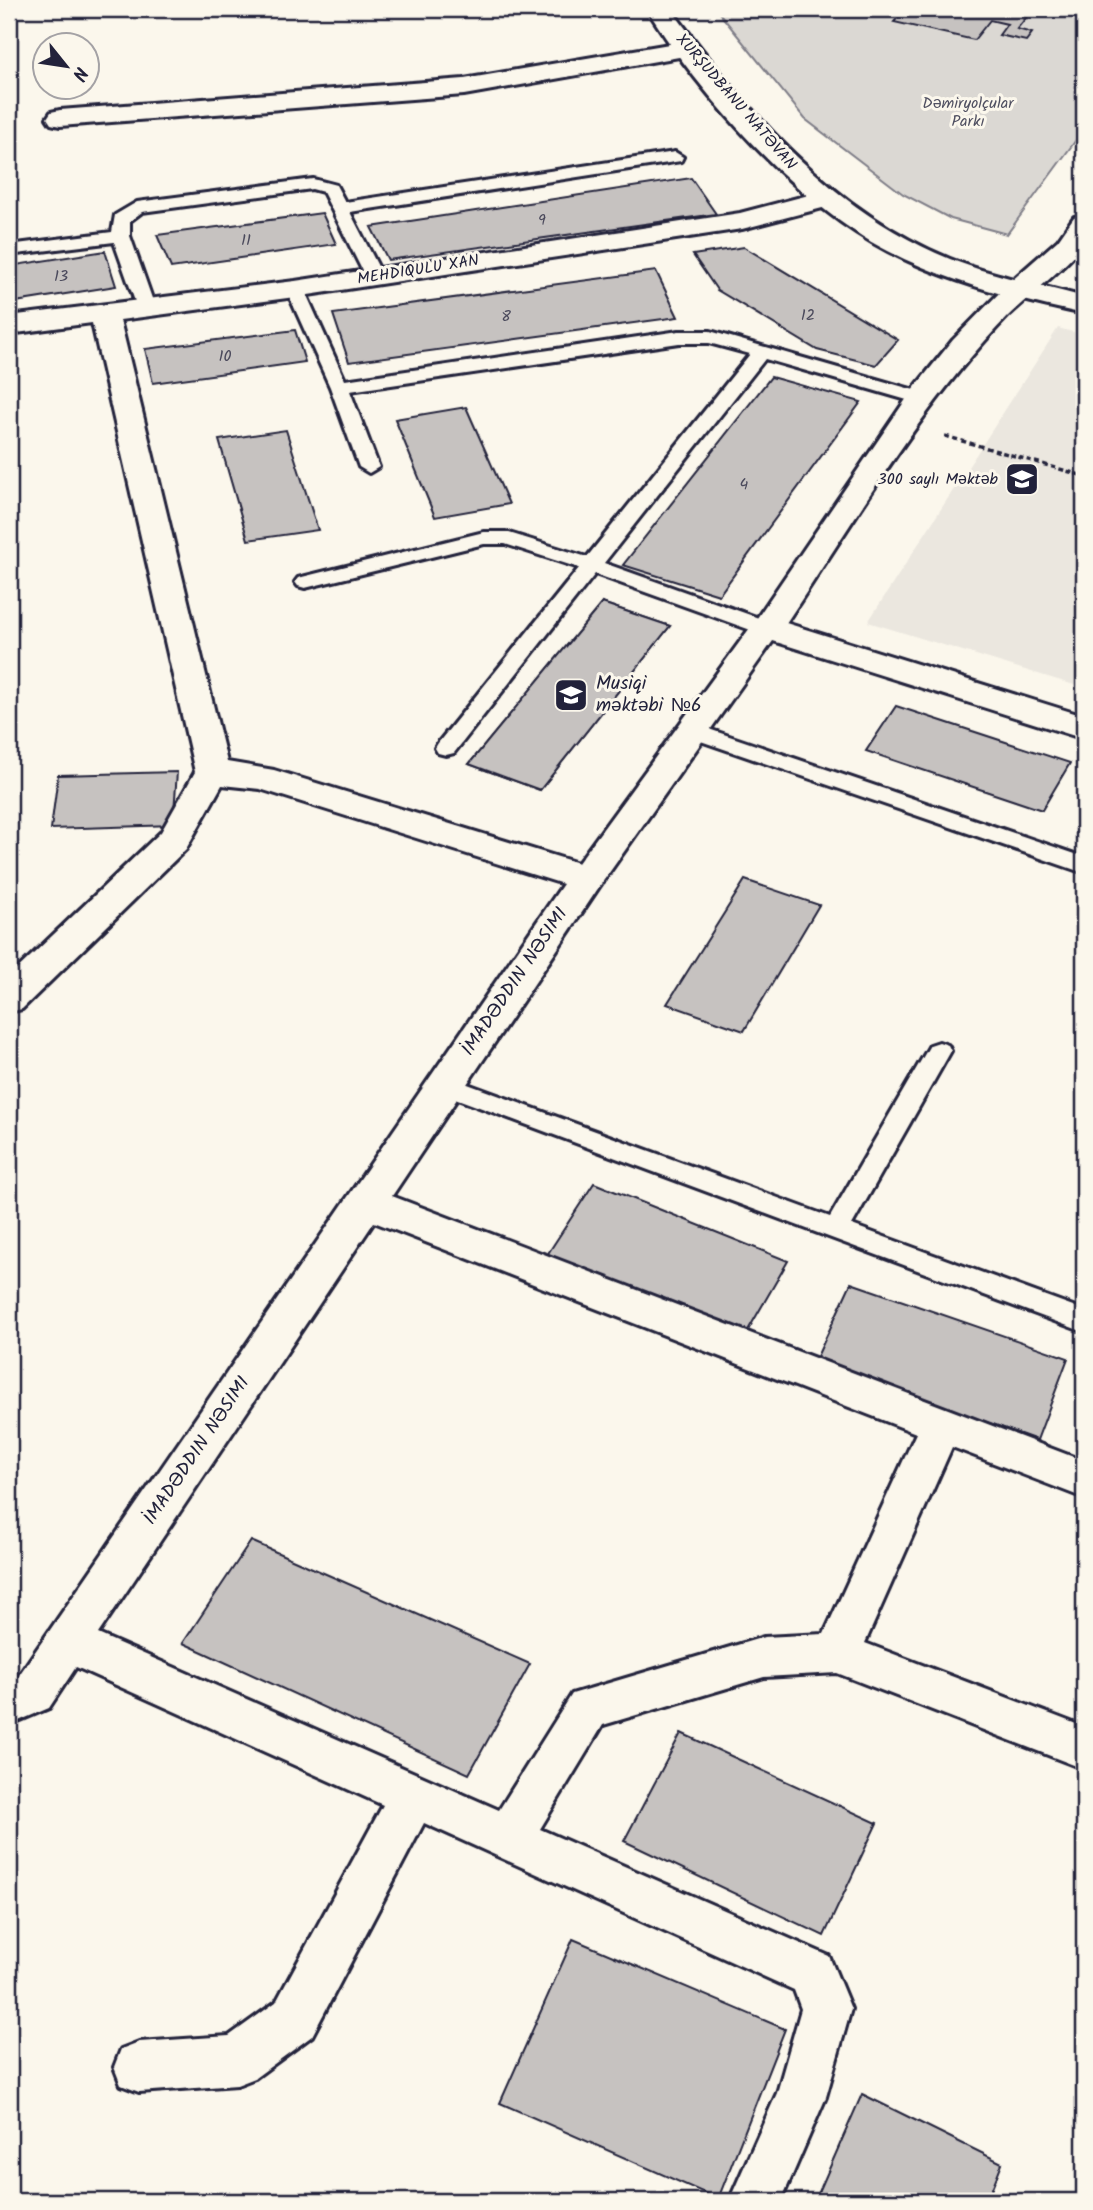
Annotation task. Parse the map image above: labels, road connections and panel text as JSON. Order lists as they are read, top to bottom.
{
  "streets": {
    "street": ["XURŞUDBANU NATƏVAN", "MEHDIQULU XAN", "İMADƏDDIN NƏSIMI"]
  },
  "crossings": [
    ["XURŞUDBANU NATƏVAN", "MEHDIQULU XAN"],
    ["XURŞUDBANU NATƏVAN", "İMADƏDDIN NƏSIMI"]
  ],
  "parks": ["Dəmiryolçular Parkı"],
  "places": {
    "school or university": ["300 saylı Məktəb", "Musiqi məktəbi №6"]
  },
  "house_numbers": [
    "9",
    "11",
    "13",
    "12",
    "8",
    "10",
    "4"
  ],
  "north": "bottom right"
}
